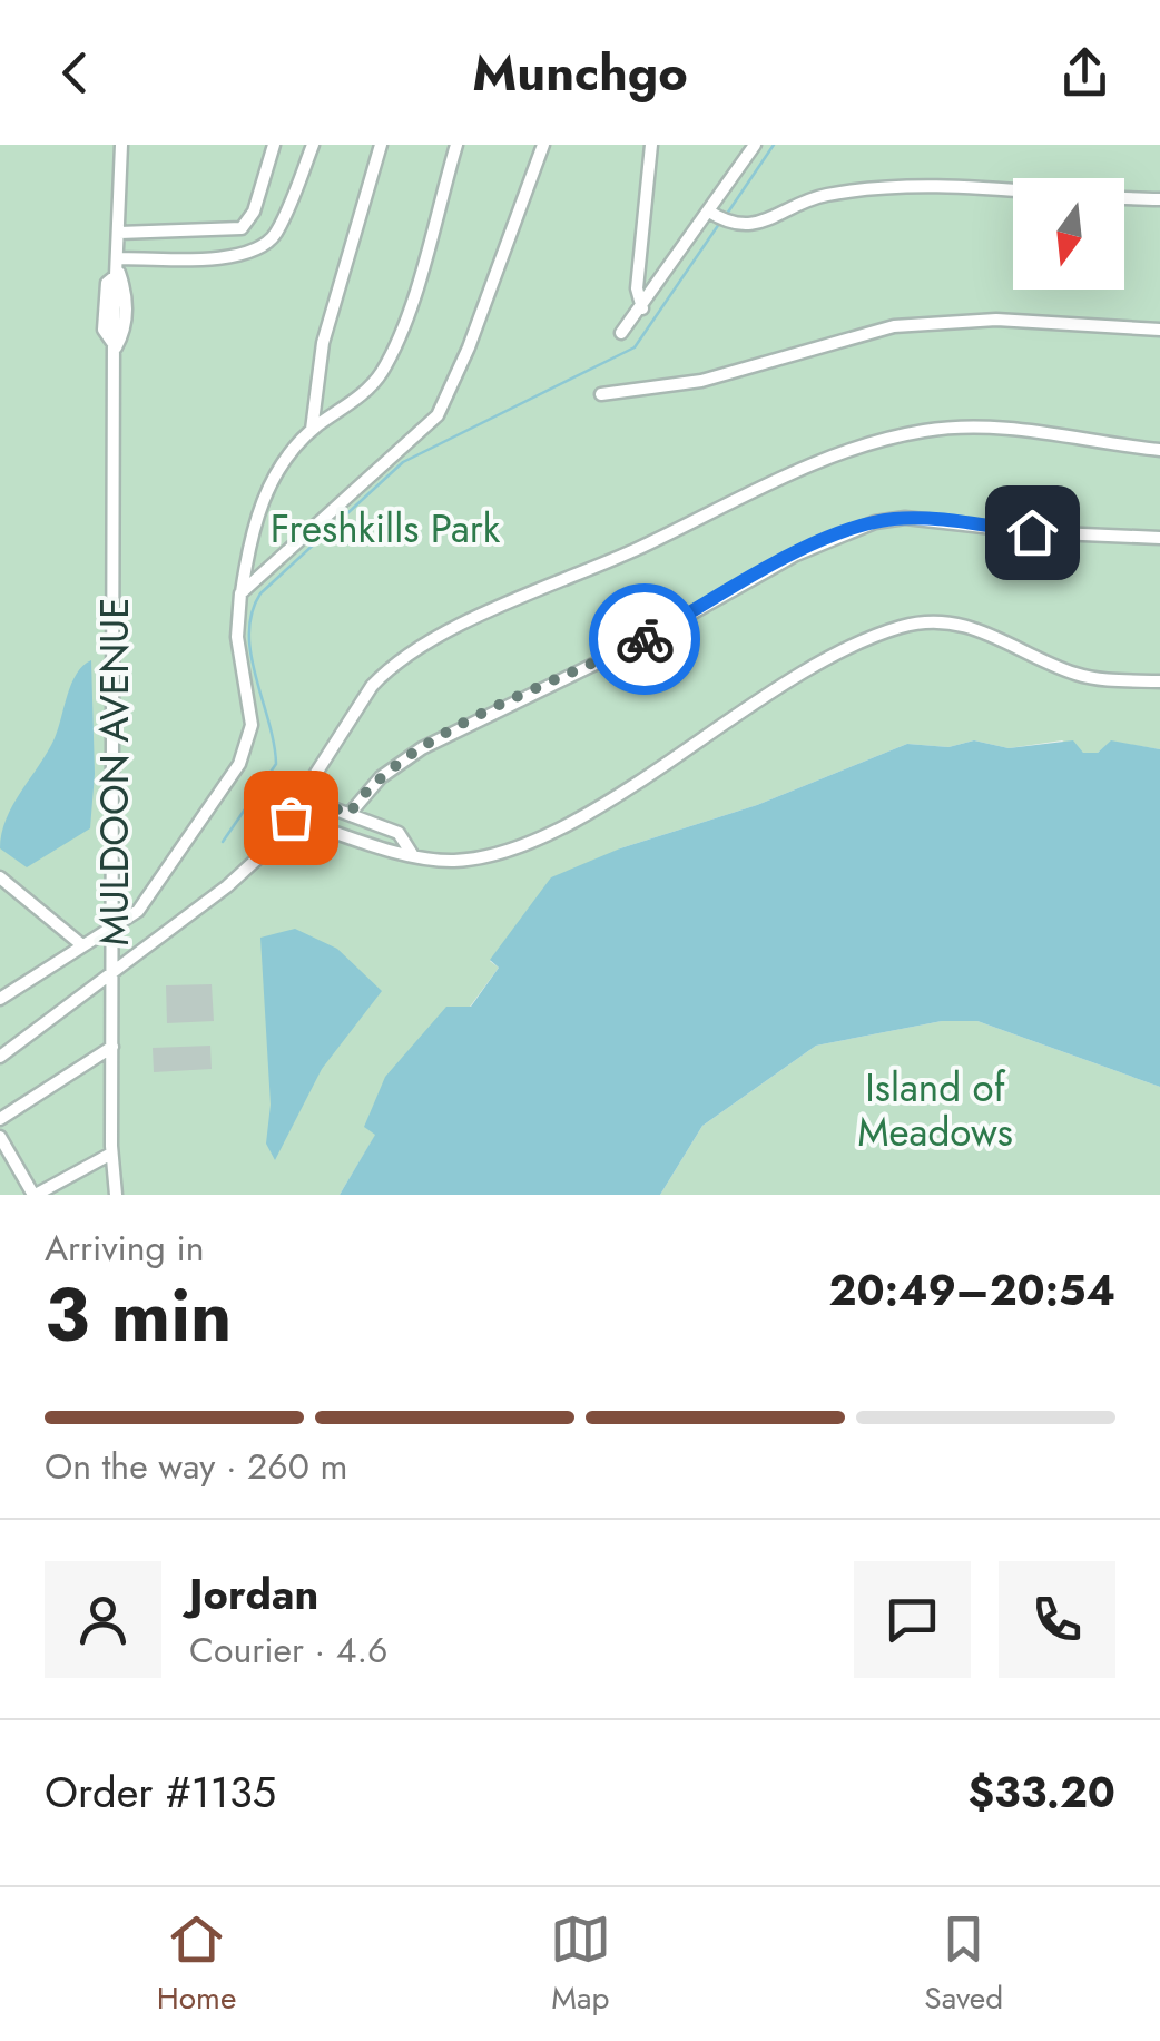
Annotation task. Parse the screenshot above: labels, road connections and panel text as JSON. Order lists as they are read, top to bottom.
{
  "streets": {
    "street": ["MULDOON AVENUE"]
  },
  "parks": ["Freshkills Park", "Island of Meadows"],
  "north": "bottom",
  "page": {
    "header": "Munchgo",
    "heading": ["3 min", "Arriving in", "20:49–20:54"],
    "panel": [
      "Jordan",
      "Courier · 4.6",
      "Order #1135",
      "$33.20"
    ],
    "bar": "On the way · 260 m",
    "tabs": ["Home", "Map", "Saved"]
  }
}
